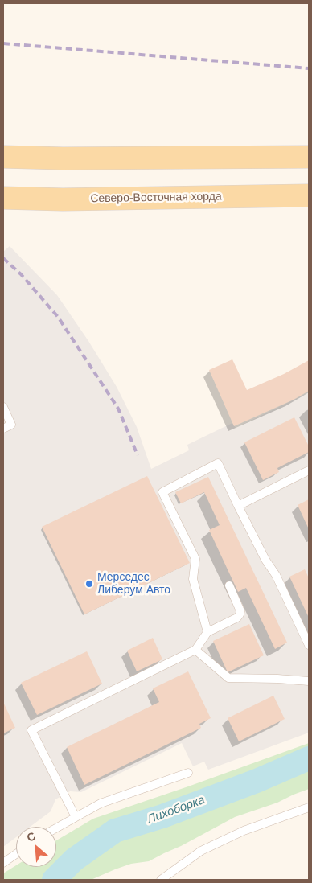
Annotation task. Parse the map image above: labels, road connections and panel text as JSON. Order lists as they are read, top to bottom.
{
  "streets": {
    "main road": ["Северо-Восточная хорда"]
  },
  "water": ["Лихоборка"],
  "places": ["Мерседес Либерум Авто"],
  "north": "top left"
}
